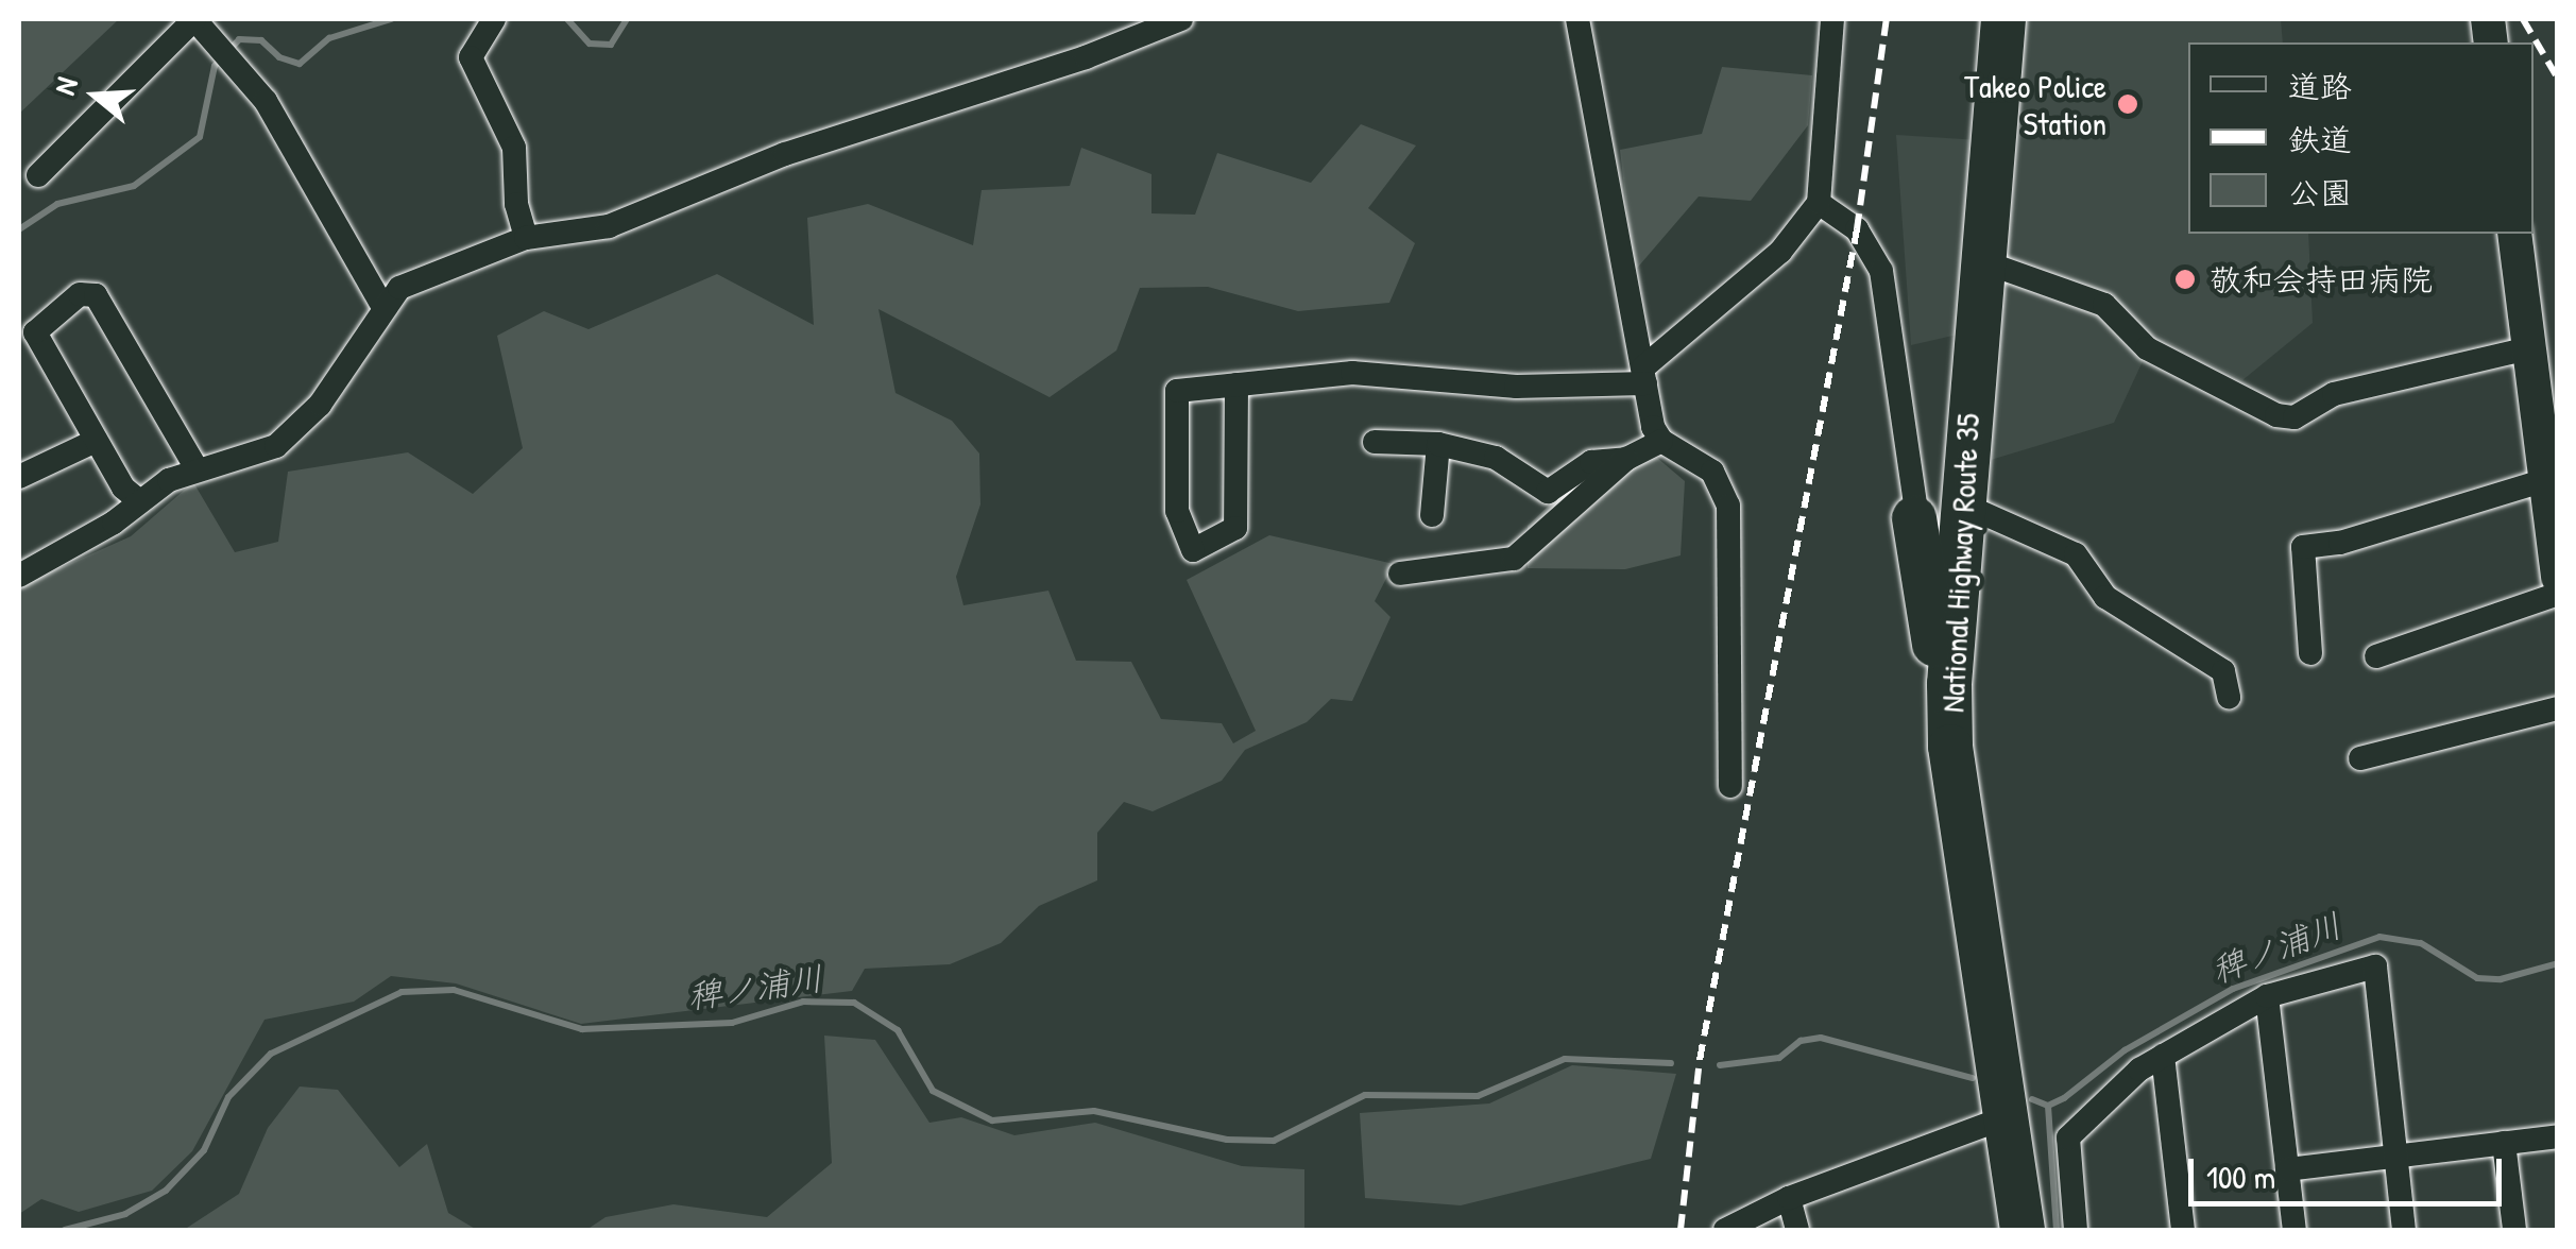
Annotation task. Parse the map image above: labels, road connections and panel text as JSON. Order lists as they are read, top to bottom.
{
  "streets": {
    "highway": ["National Highway Route 35"]
  },
  "water": ["稗ノ浦川"],
  "places": ["Takeo Police Station", "敬和会持田病院"],
  "legend": ["道路", "鉄道", "公園"],
  "scale_bar": "100 m",
  "north": "left"
}
